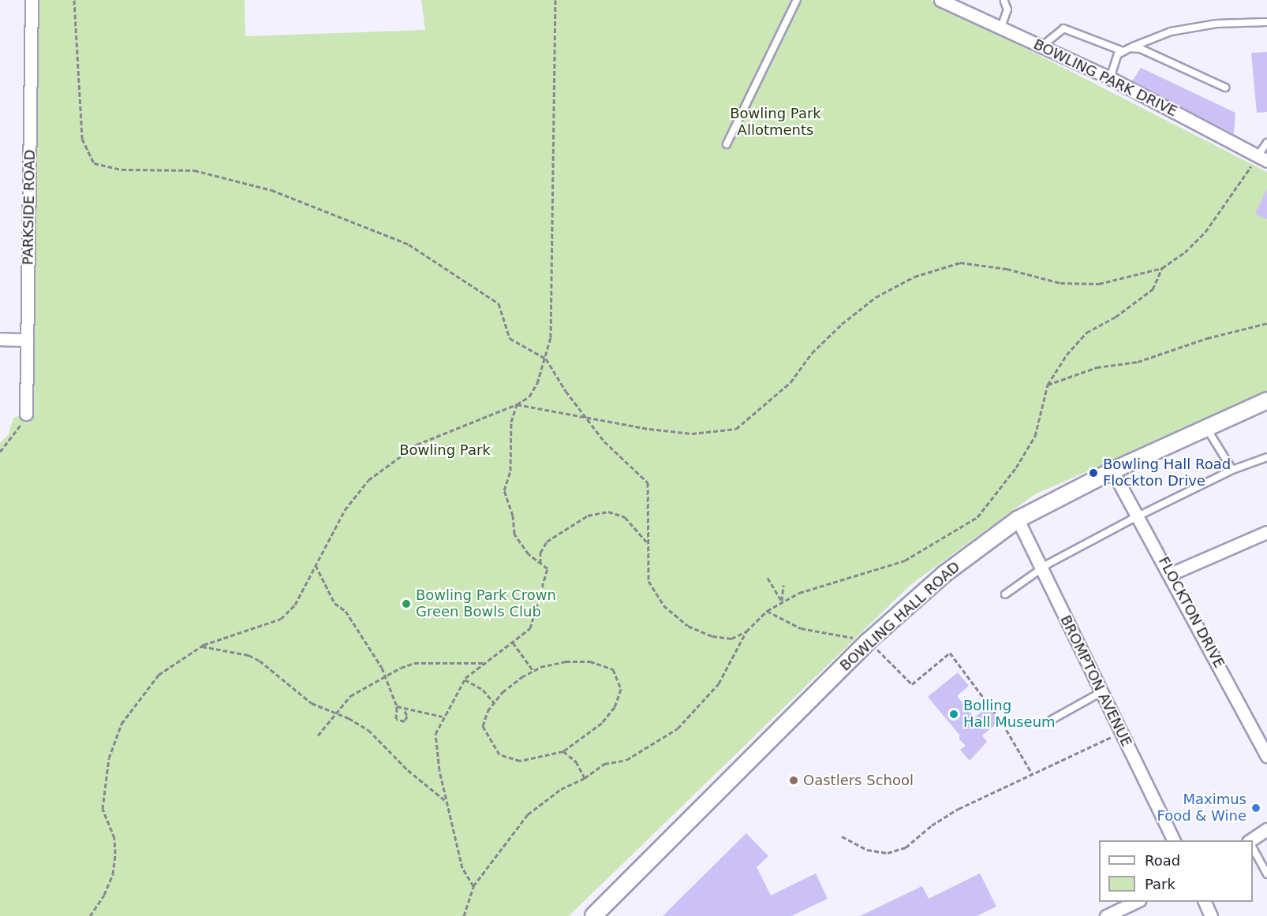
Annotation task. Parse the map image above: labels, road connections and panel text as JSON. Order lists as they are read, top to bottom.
{
  "streets": {
    "street": [
      "BOWLING PARK DRIVE",
      "PARKSIDE ROAD",
      "FLOCKTON DRIVE",
      "BOWLING HALL ROAD",
      "BROMPTON AVENUE"
    ]
  },
  "crossings": [
    ["FLOCKTON DRIVE", "BOWLING HALL ROAD"],
    ["BOWLING HALL ROAD", "BROMPTON AVENUE"]
  ],
  "parks": ["Bowling Park Allotments", "Bowling Park"],
  "places": [
    "Bowling Hall Road Flockton Drive",
    "Bowling Park Crown Green Bowls Club",
    "Bolling Hall Museum",
    "Oastlers School",
    "Maximus Food & Wine"
  ],
  "legend": ["Road", "Park"]
}
